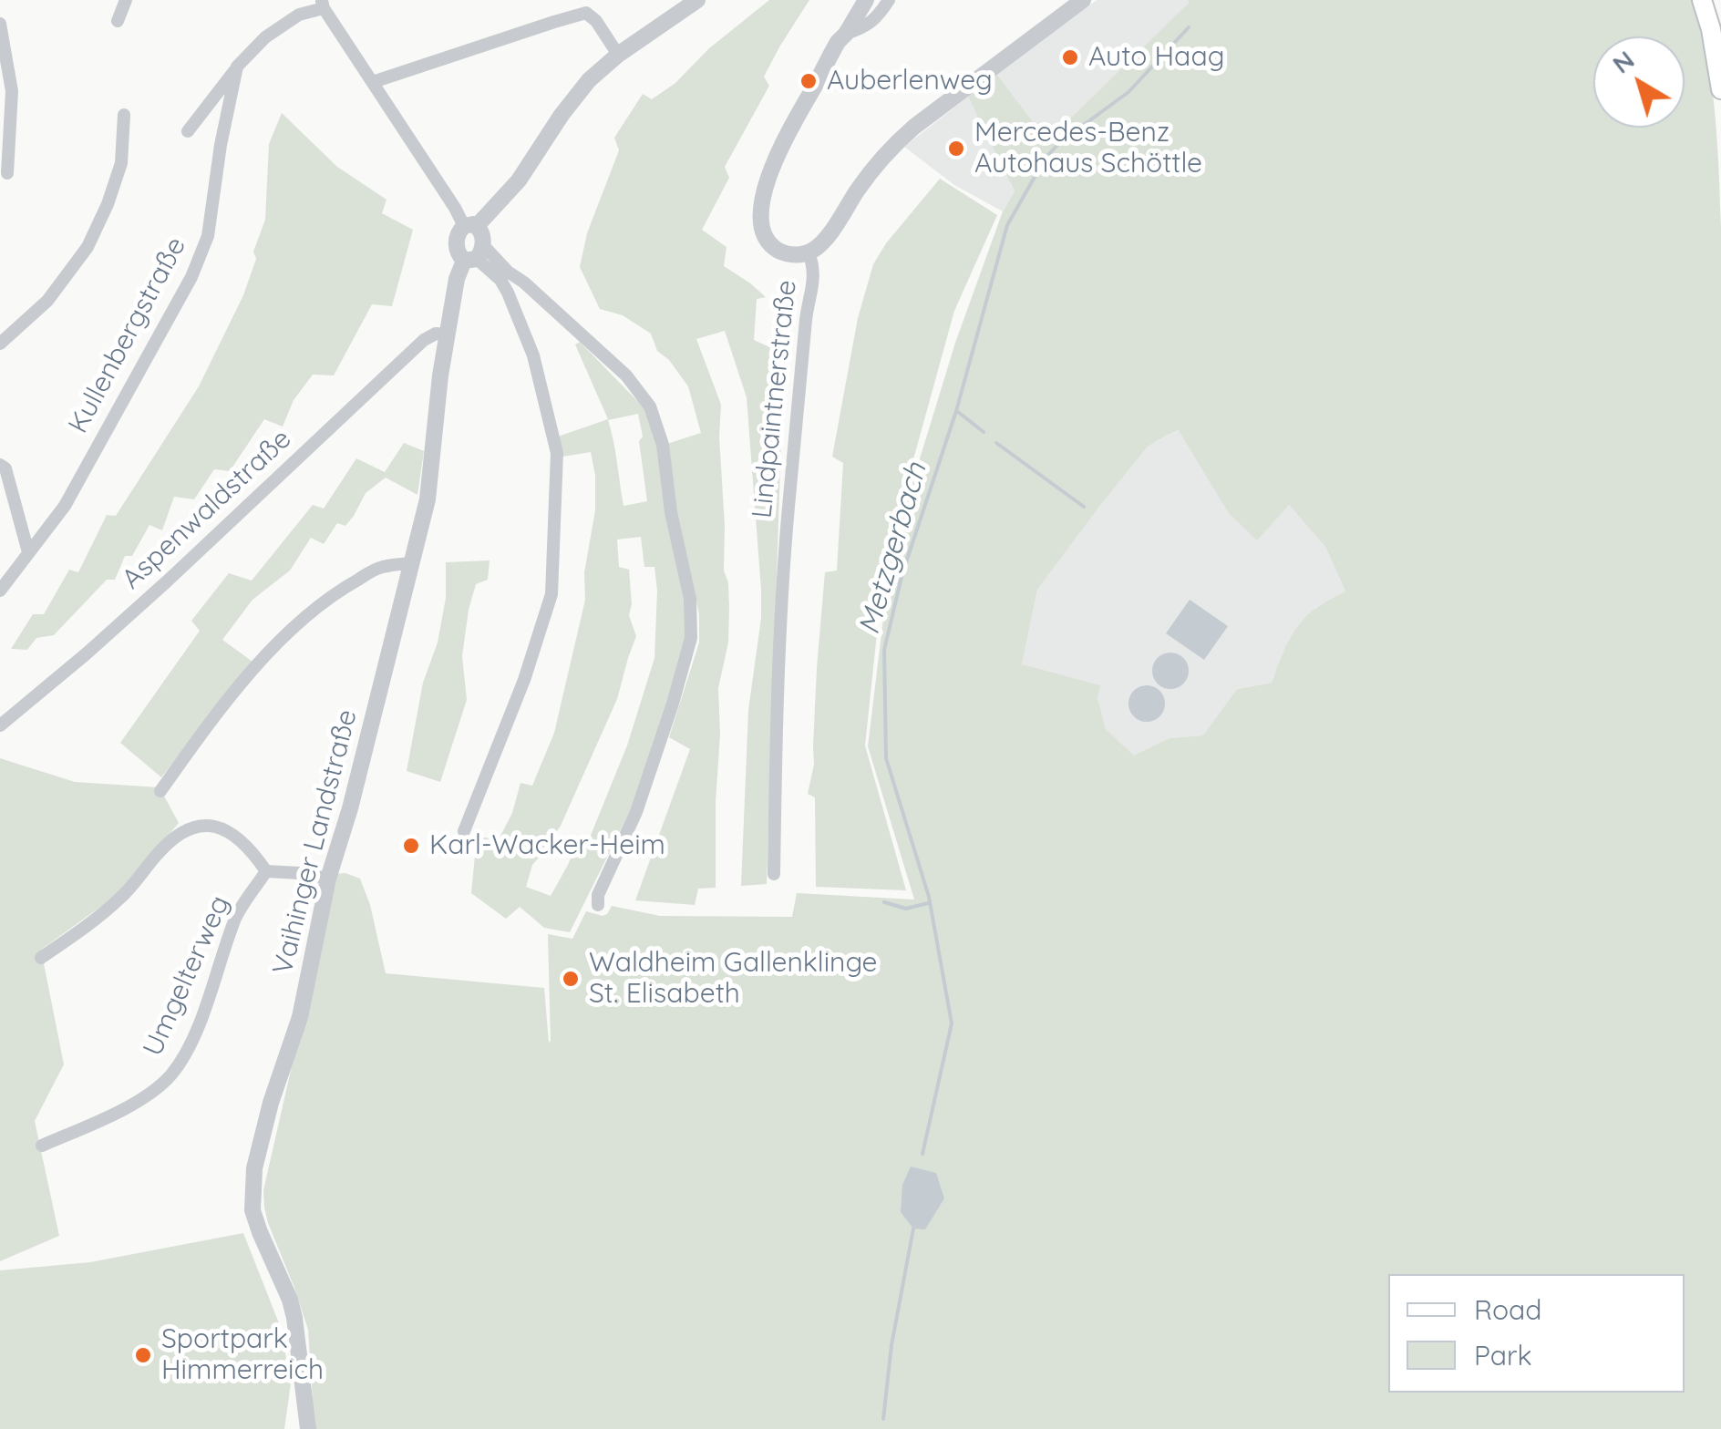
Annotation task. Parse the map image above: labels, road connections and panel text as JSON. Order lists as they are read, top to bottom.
{
  "streets": {
    "street": [
      "Kullenbergstraße",
      "Lindpaintnerstraße",
      "Aspenwaldstraße",
      "Vaihinger Landstraße",
      "Umgelterweg"
    ]
  },
  "crossings": [
    ["Aspenwaldstraße", "Vaihinger Landstraße"]
  ],
  "water": ["Metzgerbach"],
  "places": [
    "Auto Haag",
    "Auberlenweg",
    "Mercedes-Benz Autohaus Schöttle",
    "Karl-Wacker-Heim",
    "Waldheim Gallenklinge St. Elisabeth",
    "Sportpark Himmerreich"
  ],
  "legend": ["Road", "Park"],
  "north": "top left"
}
